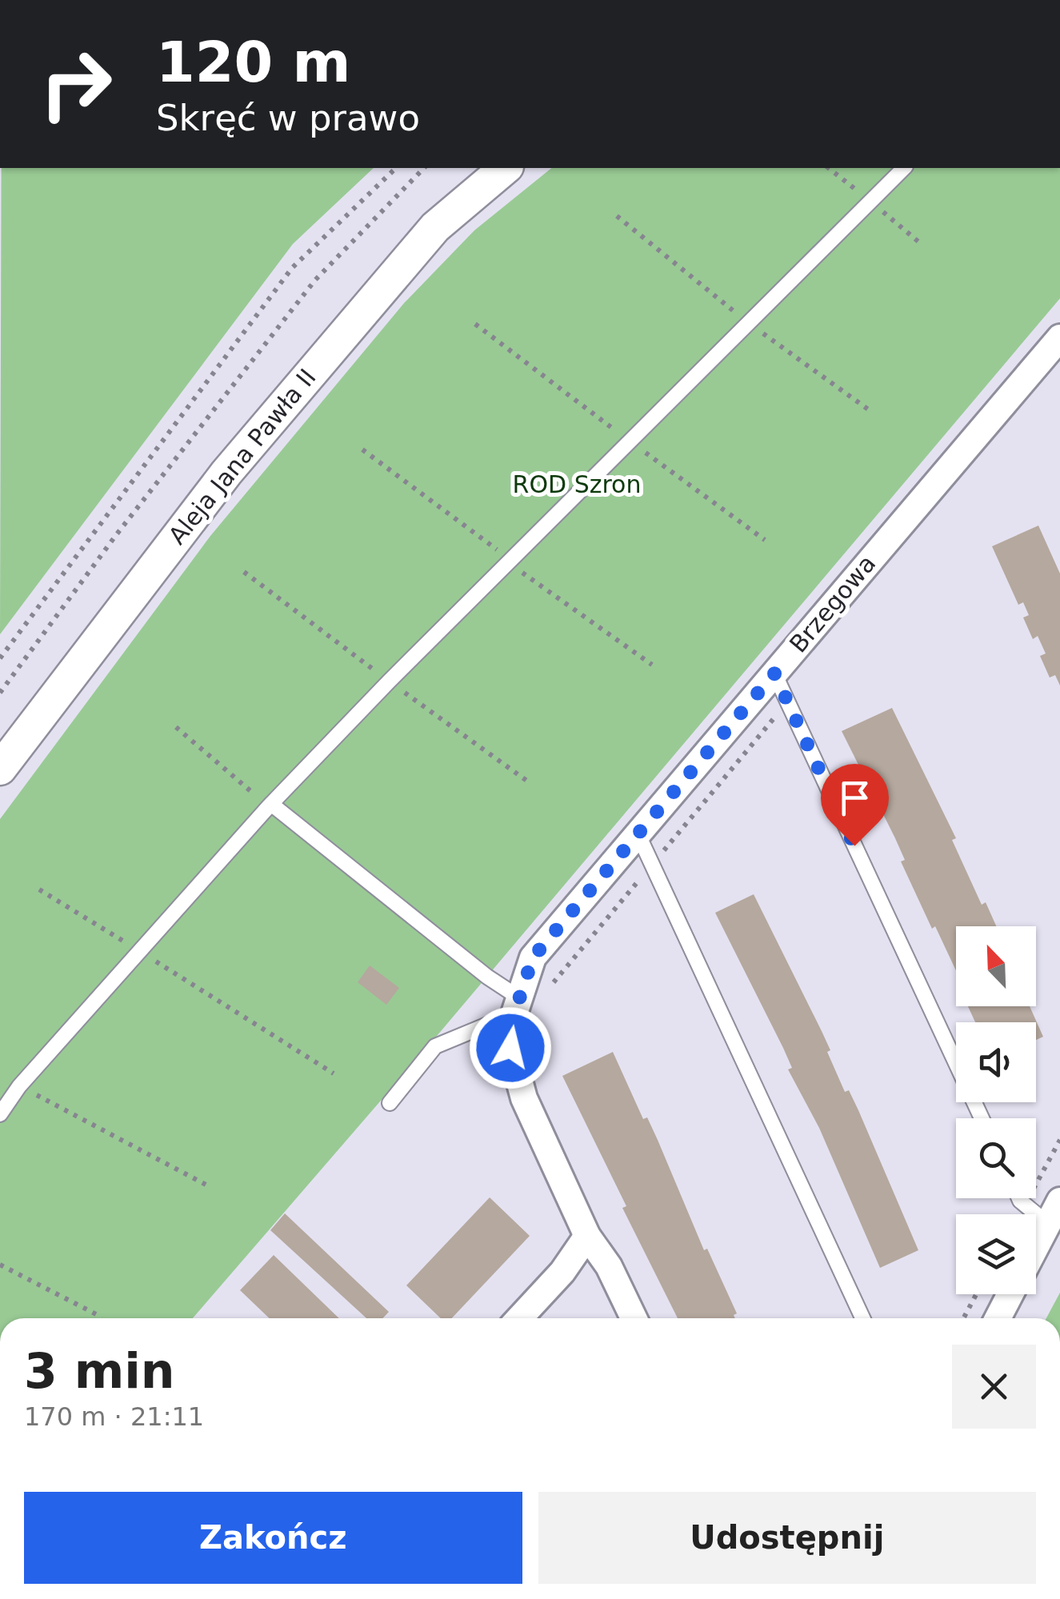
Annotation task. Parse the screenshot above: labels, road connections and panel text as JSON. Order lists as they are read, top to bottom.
{
  "streets": {
    "street": ["Aleja Jana Pawła II", "Brzegowa"]
  },
  "parks": ["ROD Szron"],
  "north": "top left",
  "page": {
    "turn": ["120 m", "Skręć w prawo"],
    "heading": ["3 min", "170 m · 21:11"],
    "buttons": ["Zakończ", "Udostępnij"]
  }
}
